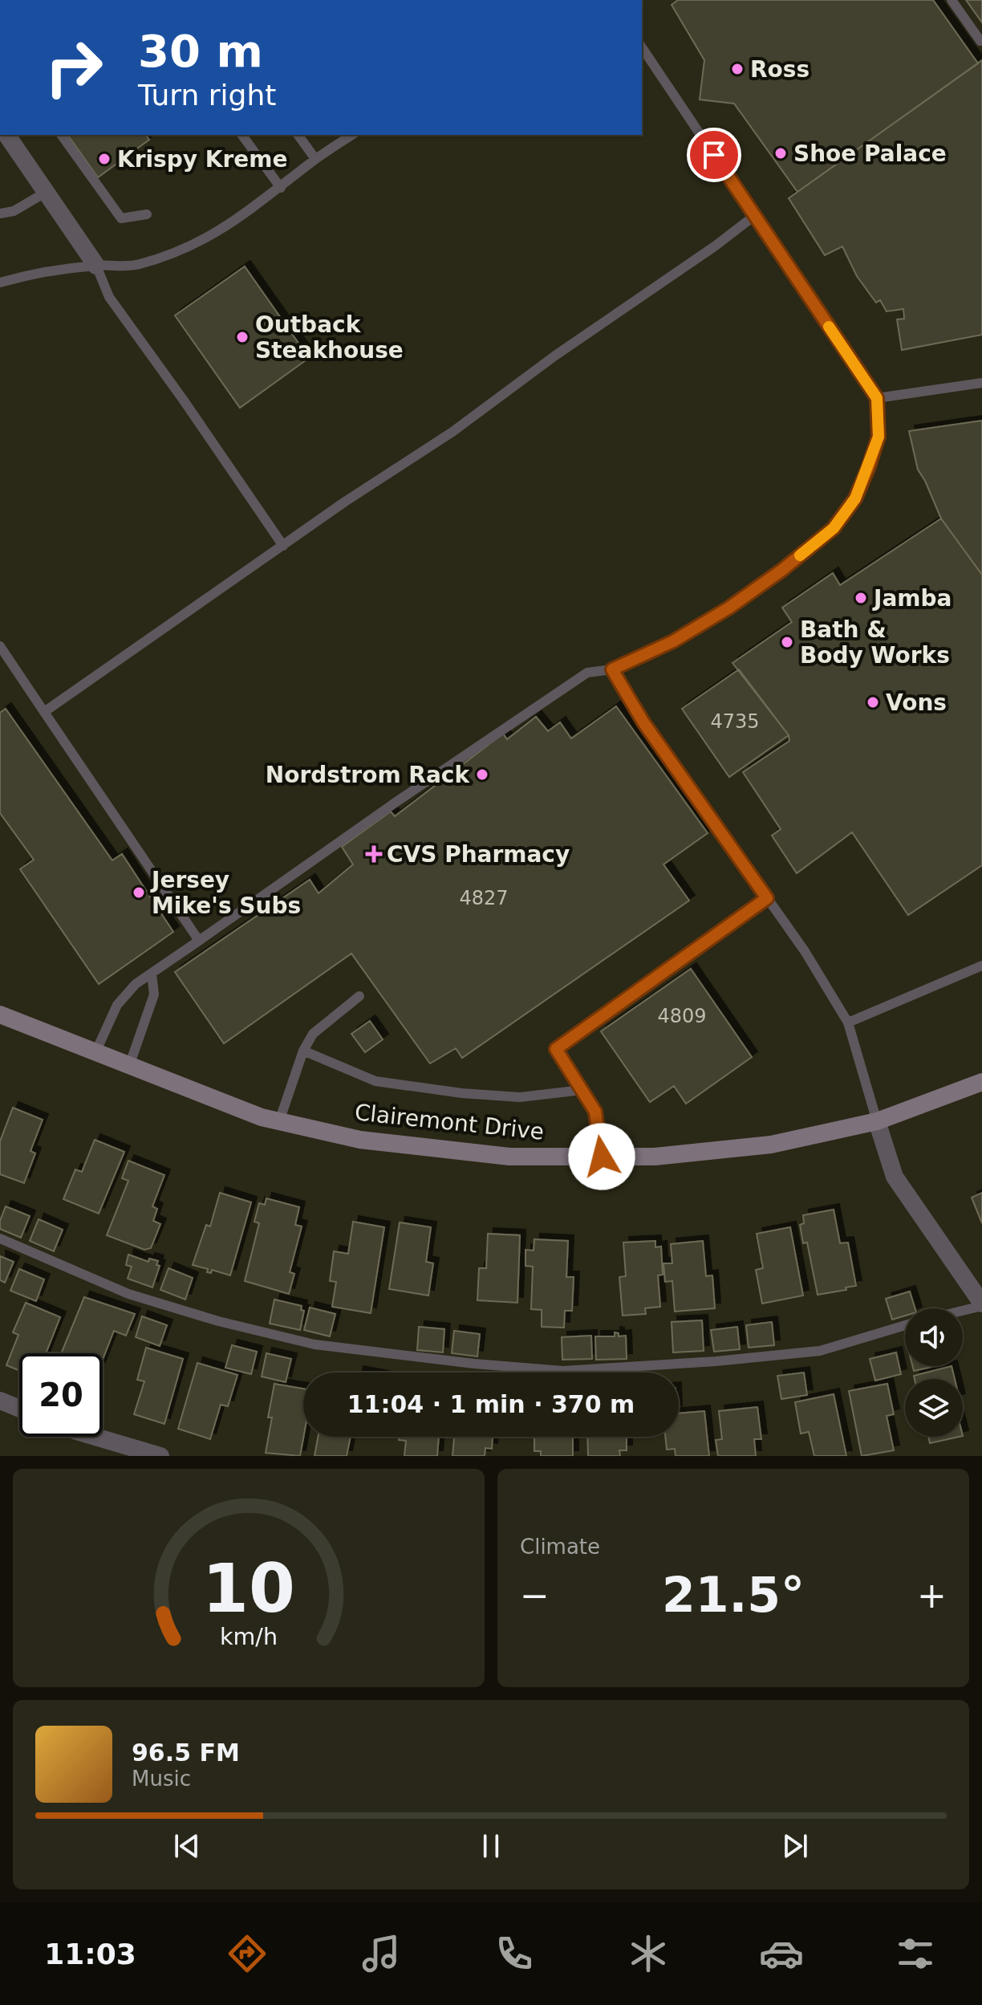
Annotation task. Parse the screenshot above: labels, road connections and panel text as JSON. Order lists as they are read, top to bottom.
{
  "streets": {
    "main road": ["Clairemont Drive"]
  },
  "places": {
    "other": [
      "Ross",
      "Shoe Palace",
      "Krispy Kreme",
      "Outback Steakhouse",
      "Jamba",
      "Bath & Body Works",
      "Vons",
      "Nordstrom Rack",
      "Jersey Mike's Subs"
    ],
    "health": ["CVS Pharmacy"]
  },
  "house_numbers": ["4735", "4827", "4809"],
  "page": {
    "turn": ["30 m", "Turn right"],
    "limit": "20",
    "trip": "11:04 · 1 min · 370 m",
    "tile": "Climate",
    "heat": ["−", "21.5°", "+"],
    "song": ["96.5 FM", "Music"],
    "tabs": "11:03",
    "gauge": ["10", "km/h"]
  }
}
